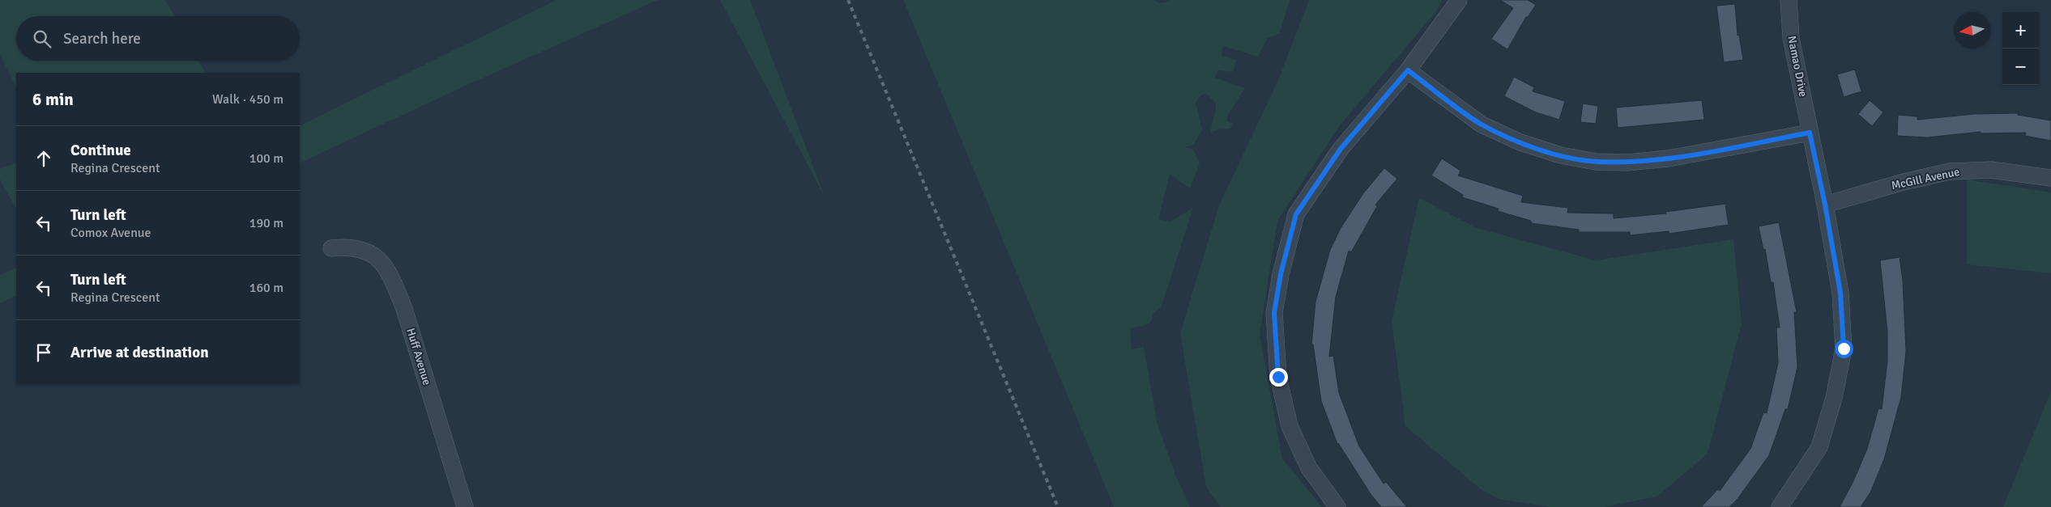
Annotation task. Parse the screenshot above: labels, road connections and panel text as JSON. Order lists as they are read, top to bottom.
{
  "streets": {
    "street": ["Namao Drive", "McGill Avenue", "Huff Avenue"]
  },
  "crossings": [
    ["Namao Drive", "McGill Avenue"]
  ],
  "north": "left",
  "page": {
    "map_buttons": ["+", "−"],
    "search": "Search here",
    "heading": ["6 min", "Walk · 450 m"],
    "list": [
      ["Continue", "Regina Crescent", "100 m"],
      ["Turn left", "Comox Avenue", "190 m"],
      ["Turn left", "Regina Crescent", "160 m"],
      "Arrive at destination"
    ]
  }
}
